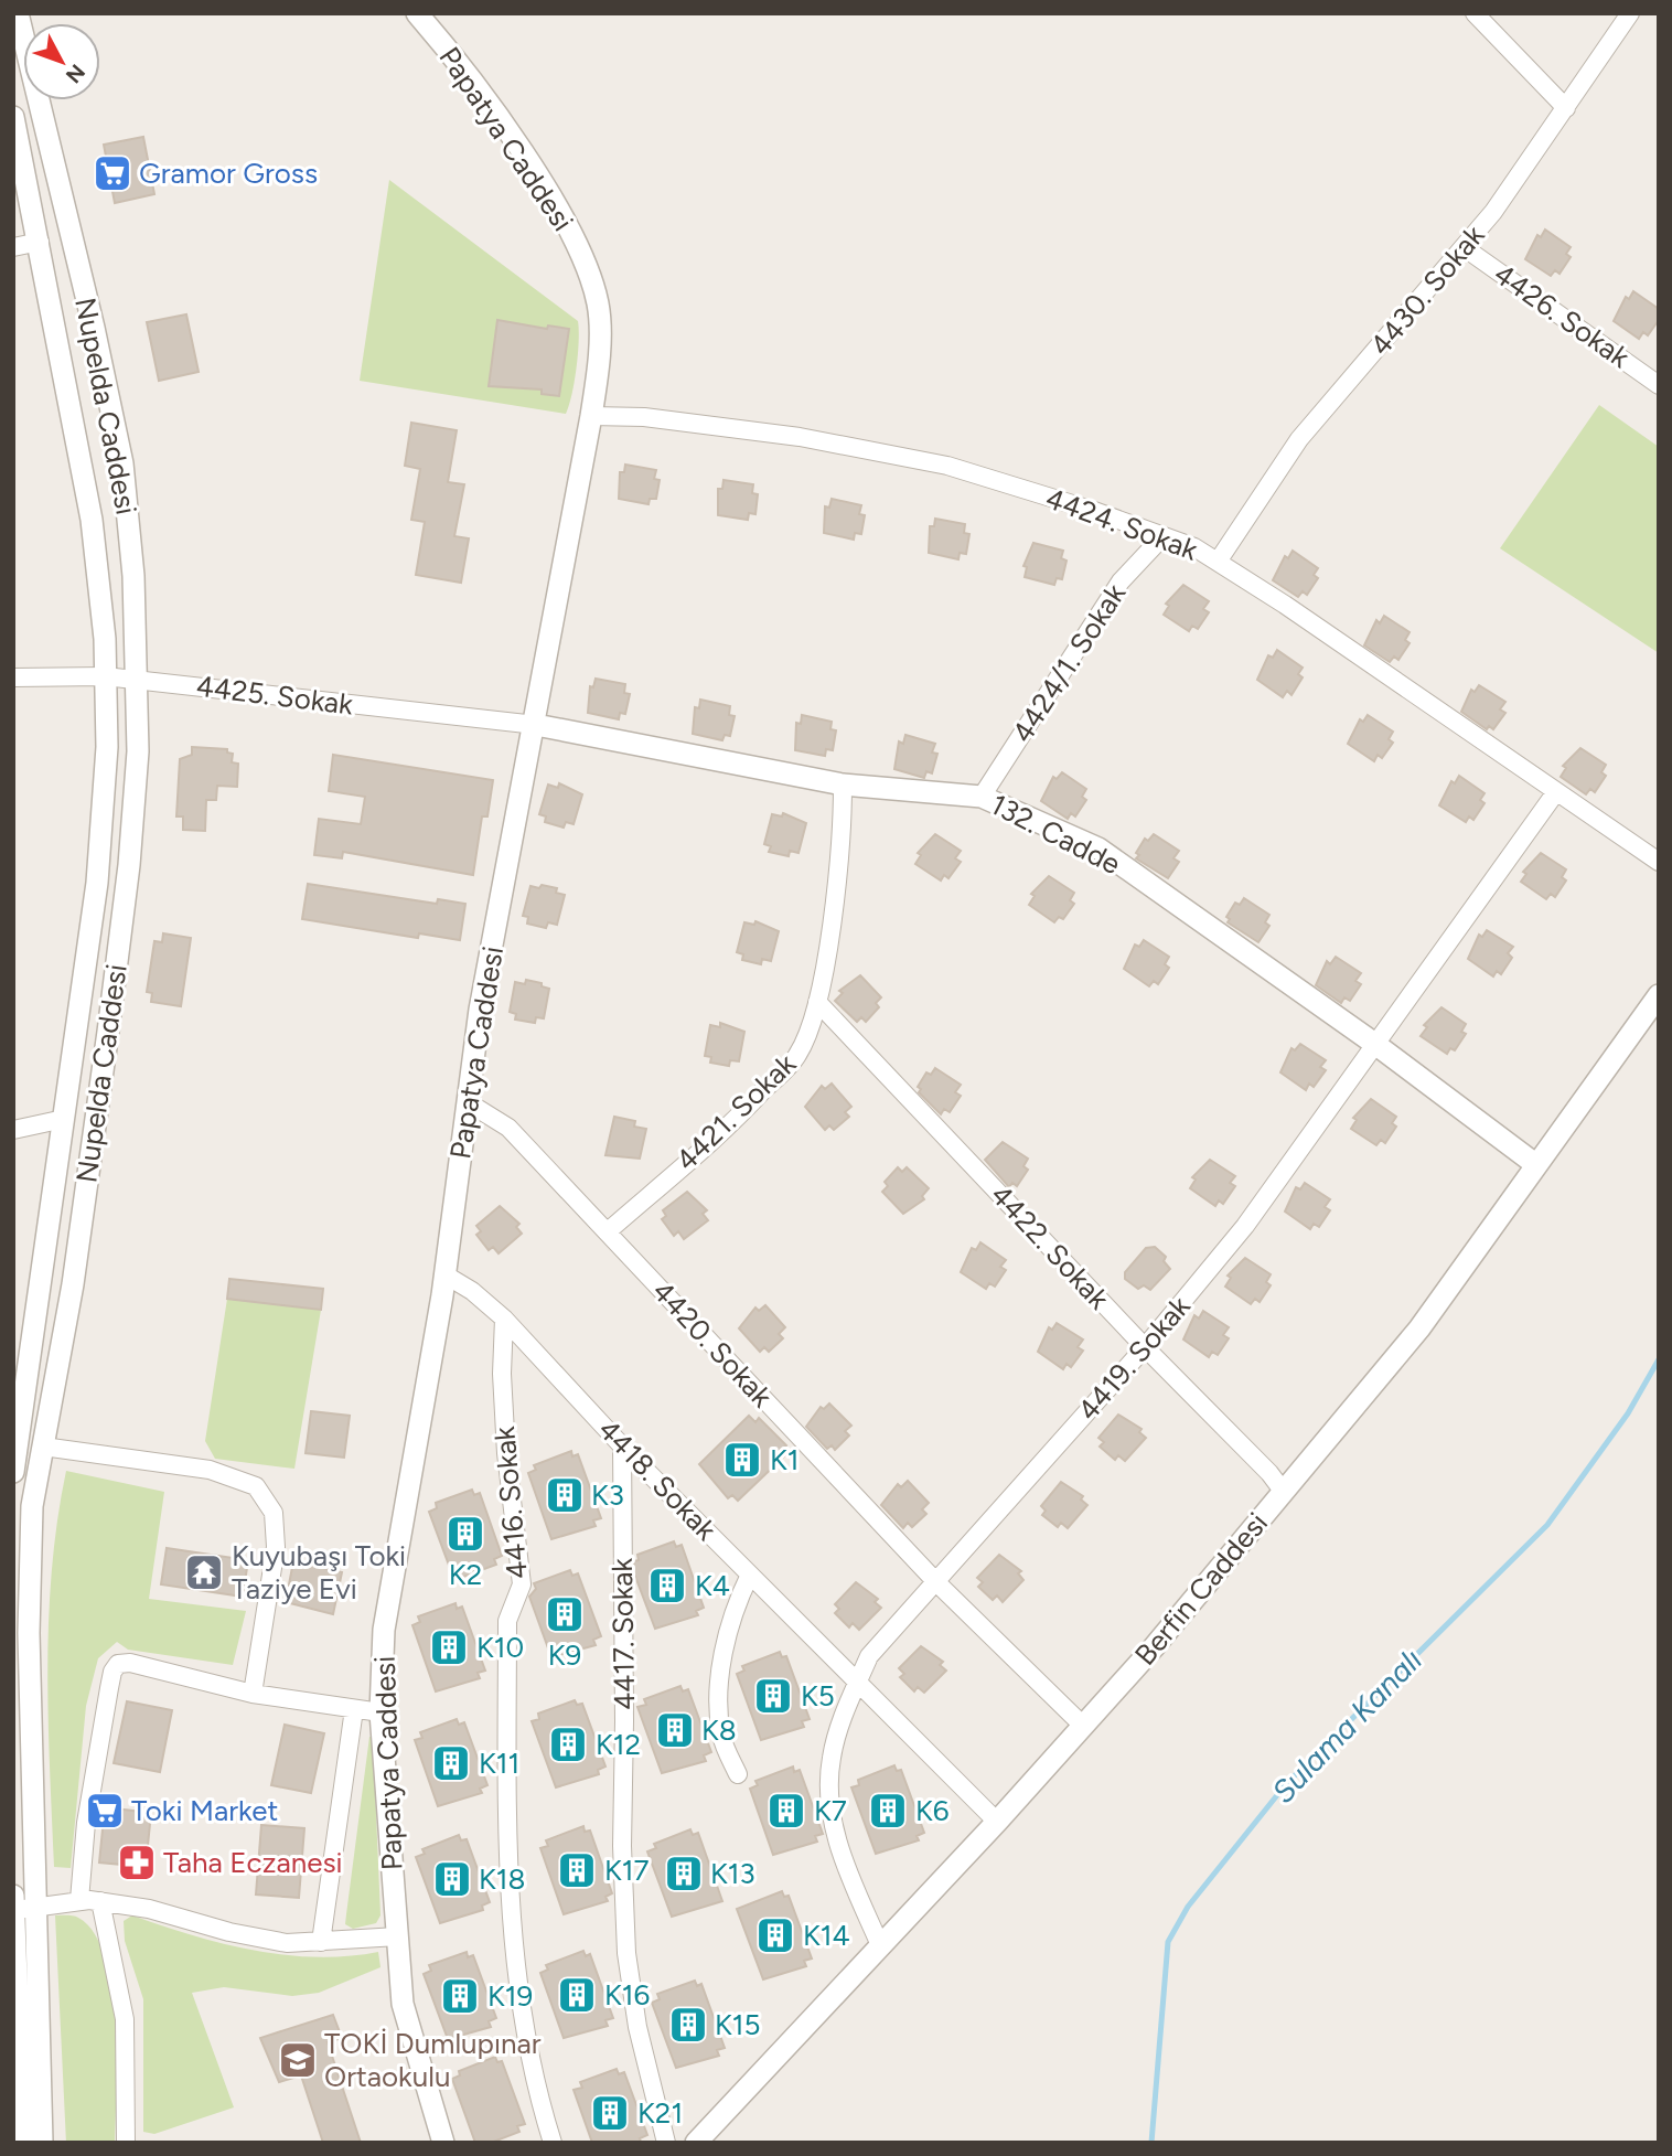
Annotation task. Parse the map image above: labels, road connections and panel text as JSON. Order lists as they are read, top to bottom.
{
  "streets": {
    "street": [
      "Papatya Caddesi",
      "4430. Sokak",
      "4426. Sokak",
      "Nupelda Caddesi",
      "4424. Sokak",
      "4424/1. Sokak",
      "4425. Sokak",
      "132. Cadde",
      "4421. Sokak",
      "4422. Sokak",
      "4420. Sokak",
      "4419. Sokak",
      "4418. Sokak",
      "4416. Sokak",
      "Berfin Caddesi",
      "4417. Sokak"
    ]
  },
  "crossings": [
    ["Papatya Caddesi", "4424. Sokak"],
    ["Papatya Caddesi", "4425. Sokak"],
    ["Papatya Caddesi", "132. Cadde"],
    ["Papatya Caddesi", "4420. Sokak"],
    ["Papatya Caddesi", "4418. Sokak"],
    ["4430. Sokak", "4426. Sokak"],
    ["4430. Sokak", "4424. Sokak"],
    ["Nupelda Caddesi", "4425. Sokak"],
    ["4424. Sokak", "4424/1. Sokak"],
    ["4424. Sokak", "4419. Sokak"],
    ["4424/1. Sokak", "132. Cadde"],
    ["4425. Sokak", "132. Cadde"],
    ["132. Cadde", "4421. Sokak"],
    ["132. Cadde", "4419. Sokak"],
    ["132. Cadde", "Berfin Caddesi"],
    ["4421. Sokak", "4422. Sokak"],
    ["4421. Sokak", "4420. Sokak"],
    ["4422. Sokak", "4419. Sokak"],
    ["4422. Sokak", "Berfin Caddesi"],
    ["4420. Sokak", "4419. Sokak"],
    ["4420. Sokak", "Berfin Caddesi"],
    ["4419. Sokak", "4418. Sokak"],
    ["4419. Sokak", "Berfin Caddesi"],
    ["4418. Sokak", "4416. Sokak"],
    ["4418. Sokak", "Berfin Caddesi"],
    ["4418. Sokak", "4417. Sokak"]
  ],
  "water": ["Sulama Kanalı"],
  "places": {
    "supermarket": ["Gramor Gross", "Toki Market"],
    "building": [
      "K1",
      "K3",
      "K2",
      "K4",
      "K9",
      "K10",
      "K5",
      "K8",
      "K12",
      "K11",
      "K7",
      "K6",
      "K17",
      "K13",
      "K18",
      "K14",
      "K16",
      "K19",
      "K15",
      "K21"
    ],
    "temple": ["Kuyubaşı Toki Taziye Evi"],
    "pharmacy": ["Taha Eczanesi"],
    "school or university": ["TOKİ Dumlupınar Ortaokulu"]
  },
  "north": "bottom right"
}
